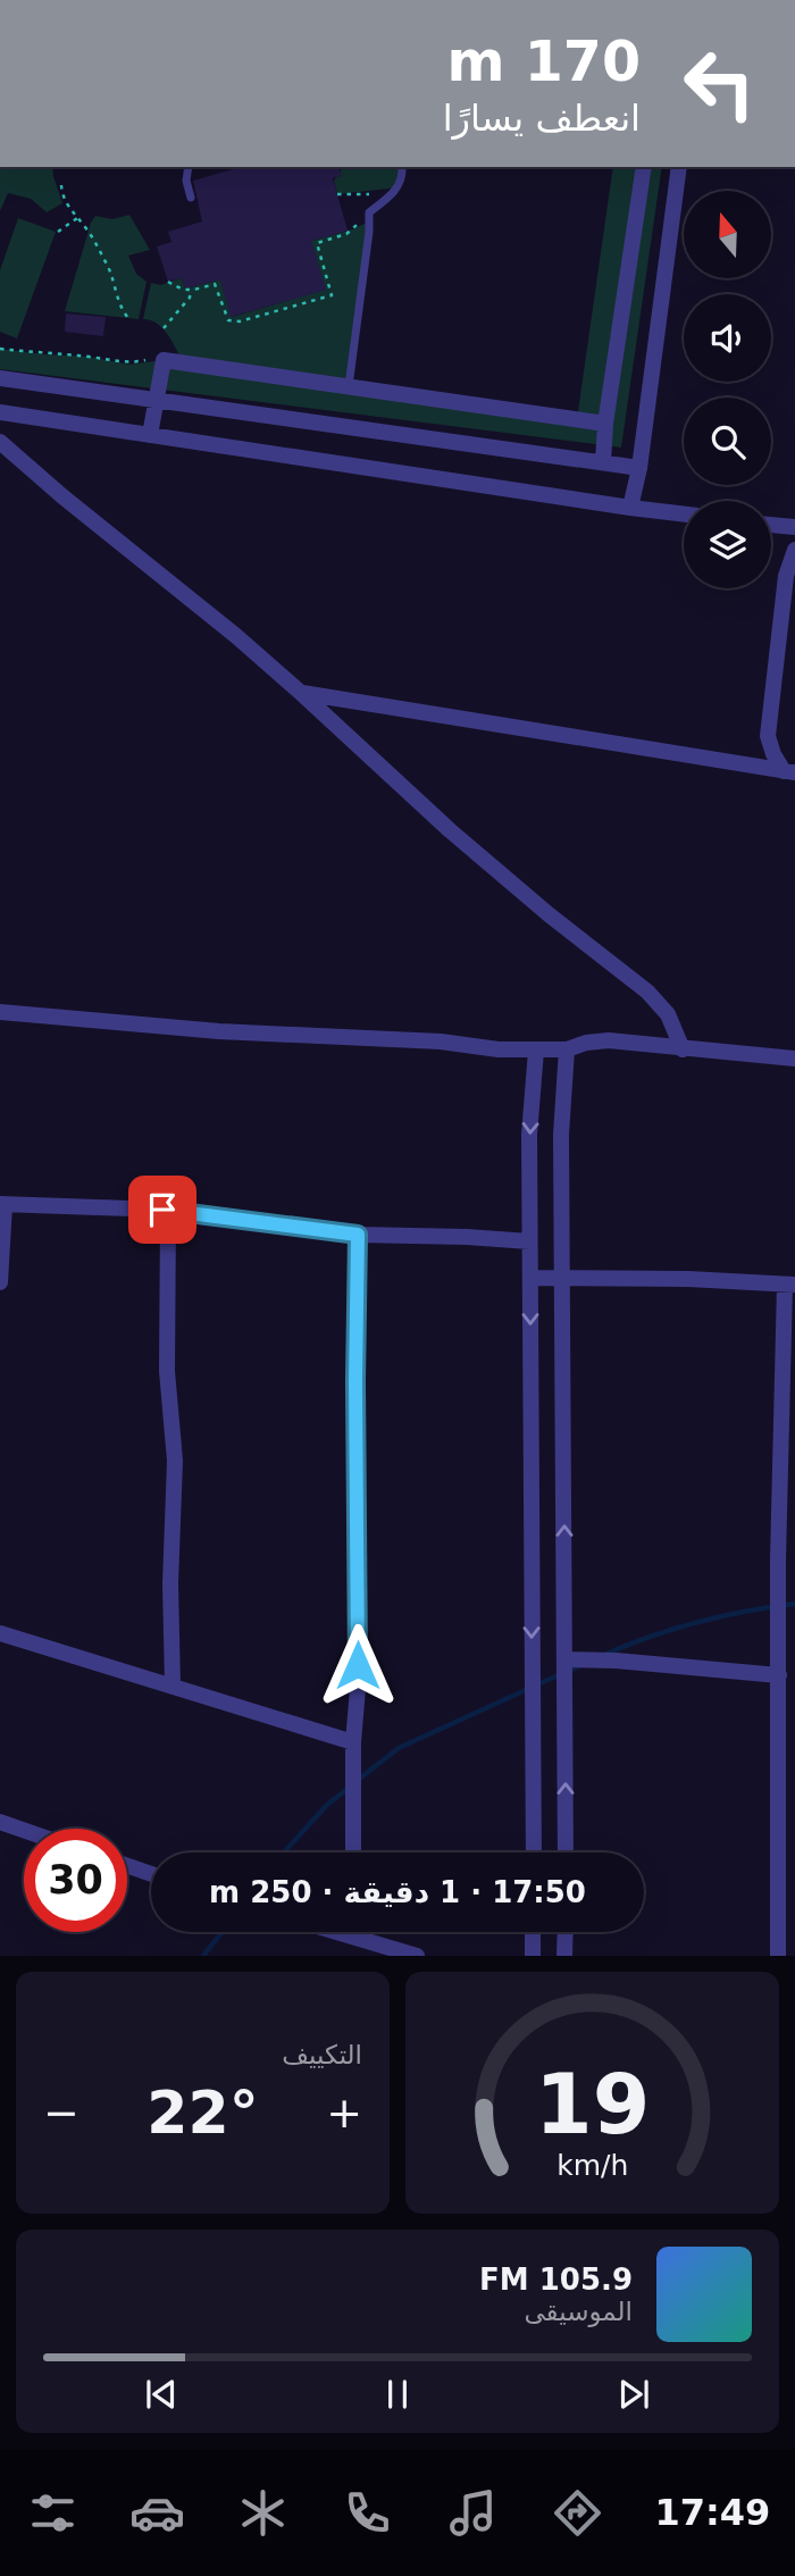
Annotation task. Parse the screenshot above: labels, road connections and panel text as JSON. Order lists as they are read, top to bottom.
{
  "north": "top",
  "page": {
    "turn": ["170 m", "انعطف يسارًا"],
    "limit": "30",
    "trip": "17:50 · 1 دقيقة · 250 m",
    "tile": "التكييف",
    "heat": ["−", "22°", "+"],
    "song": ["105.9 FM", "الموسيقى"],
    "tabs": "17:49",
    "gauge": ["19", "km/h"]
  }
}
